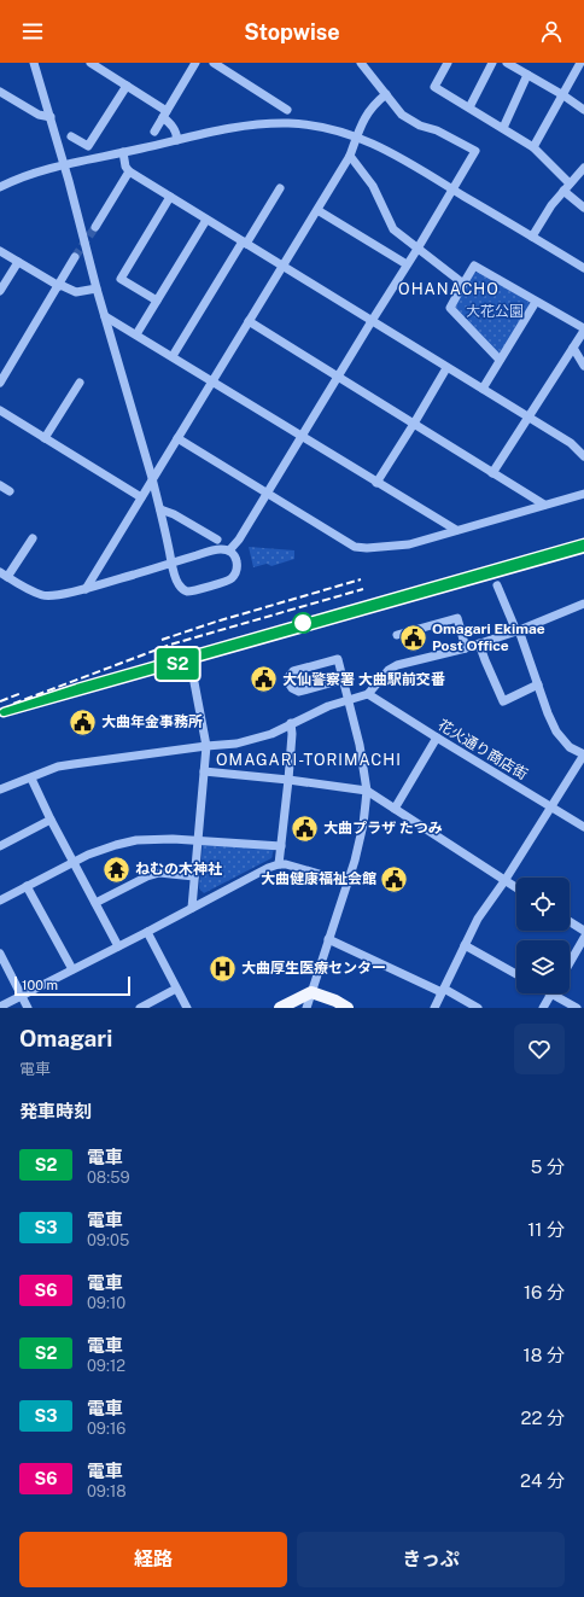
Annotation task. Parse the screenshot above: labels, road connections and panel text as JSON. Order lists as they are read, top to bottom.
{
  "streets": {
    "street": ["花火通り商店街"]
  },
  "districts": ["OHANACHO", "OMAGARI-TORIMACHI"],
  "parks": ["大花公園"],
  "places": {
    "public building": [
      "Omagari Ekimae Post Office",
      "大仙警察署 大曲駅前交番",
      "大曲年金事務所",
      "大曲プラザ たつみ",
      "大曲健康福祉会館"
    ],
    "temple": ["ねむの木神社"],
    "hospital": ["大曲厚生医療センター"]
  },
  "scale_bar": "100 m",
  "page": {
    "header": "Stopwise",
    "on_map": "S2",
    "scale": "100 m",
    "heading": [
      ["Omagari", "電車"],
      "発車時刻"
    ],
    "list": [
      {
        "mark": "S2",
        "name": "電車",
        "note": "08:59",
        "value": "5 分"
      },
      {
        "mark": "S3",
        "name": "電車",
        "note": "09:05",
        "value": "11 分"
      },
      {
        "mark": "S6",
        "name": "電車",
        "note": "09:10",
        "value": "16 分"
      },
      {
        "mark": "S2",
        "name": "電車",
        "note": "09:12",
        "value": "18 分"
      },
      {
        "mark": "S3",
        "name": "電車",
        "note": "09:16",
        "value": "22 分"
      },
      {
        "mark": "S6",
        "name": "電車",
        "note": "09:18",
        "value": "24 分"
      }
    ],
    "buttons": ["経路", "きっぷ"]
  }
}
